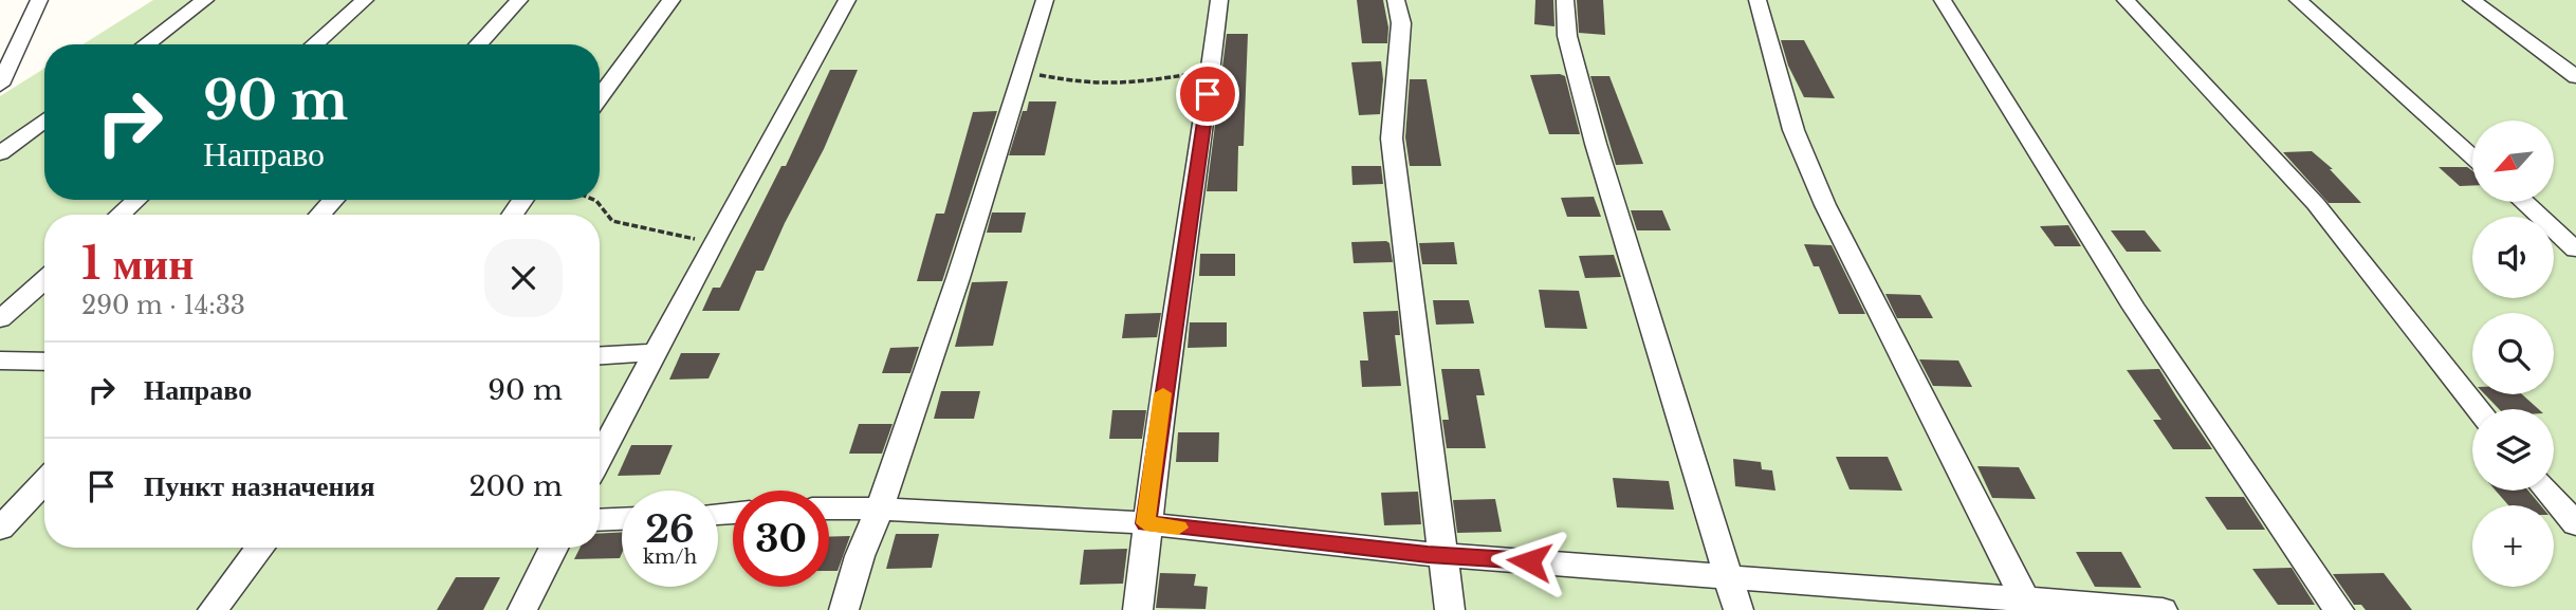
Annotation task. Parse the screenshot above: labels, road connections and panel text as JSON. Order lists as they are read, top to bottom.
{
  "north": "bottom left",
  "page": {
    "turn": ["90 m", "Направо"],
    "map_buttons": "+",
    "heading": ["1 мин", "290 m · 14:33"],
    "list": [
      {
        "name": "Направо",
        "value": "90 m"
      },
      {
        "name": "Пункт назначения",
        "value": "200 m"
      }
    ],
    "speed": "26 km/h",
    "limit": "30"
  }
}
